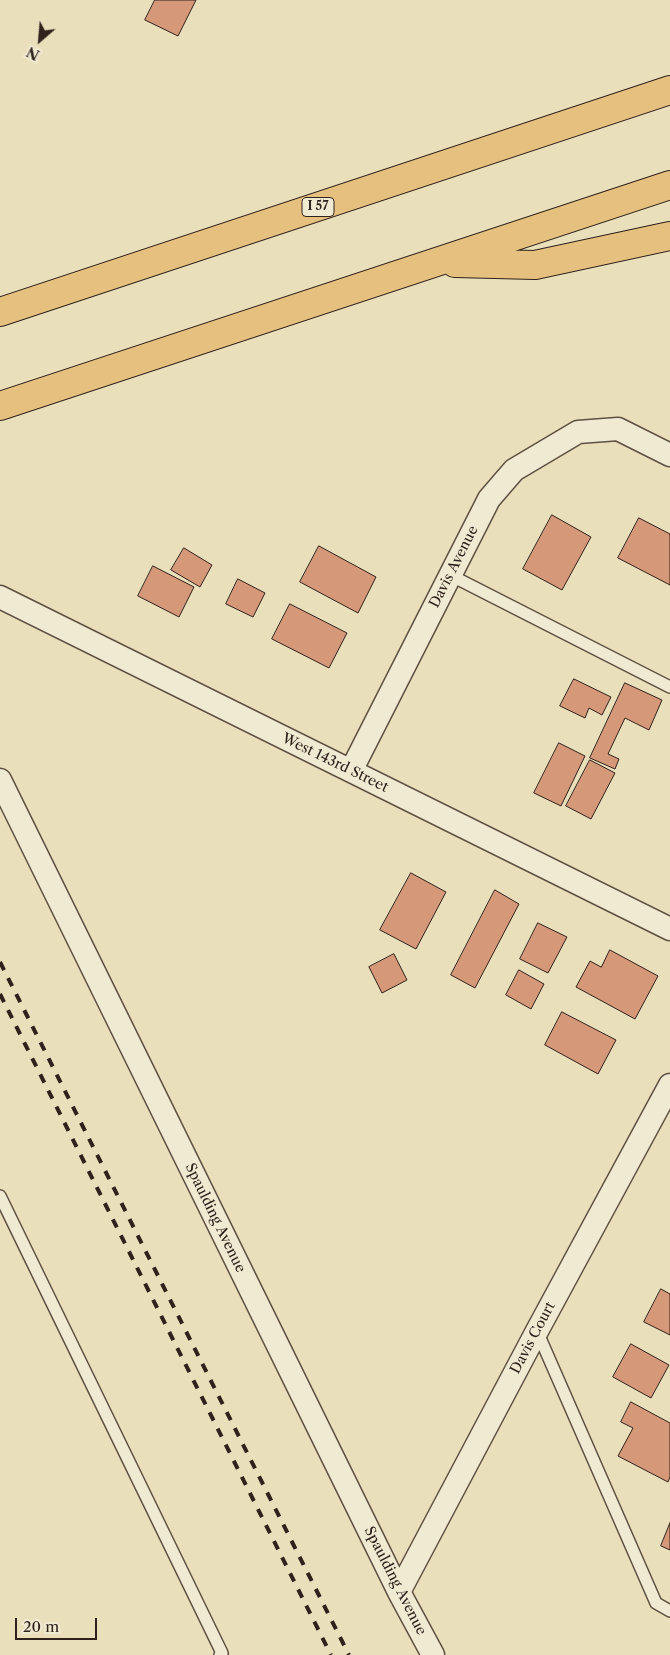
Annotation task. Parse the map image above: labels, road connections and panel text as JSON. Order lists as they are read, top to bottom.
{
  "streets": {
    "highway": ["I 57"],
    "street": [
      "Davis Avenue",
      "West 143rd Street",
      "Spaulding Avenue",
      "Davis Court"
    ]
  },
  "crossings": [
    ["Davis Avenue", "West 143rd Street"],
    ["Spaulding Avenue", "Davis Court"]
  ],
  "scale_bar": "20 m",
  "north": "bottom left"
}
